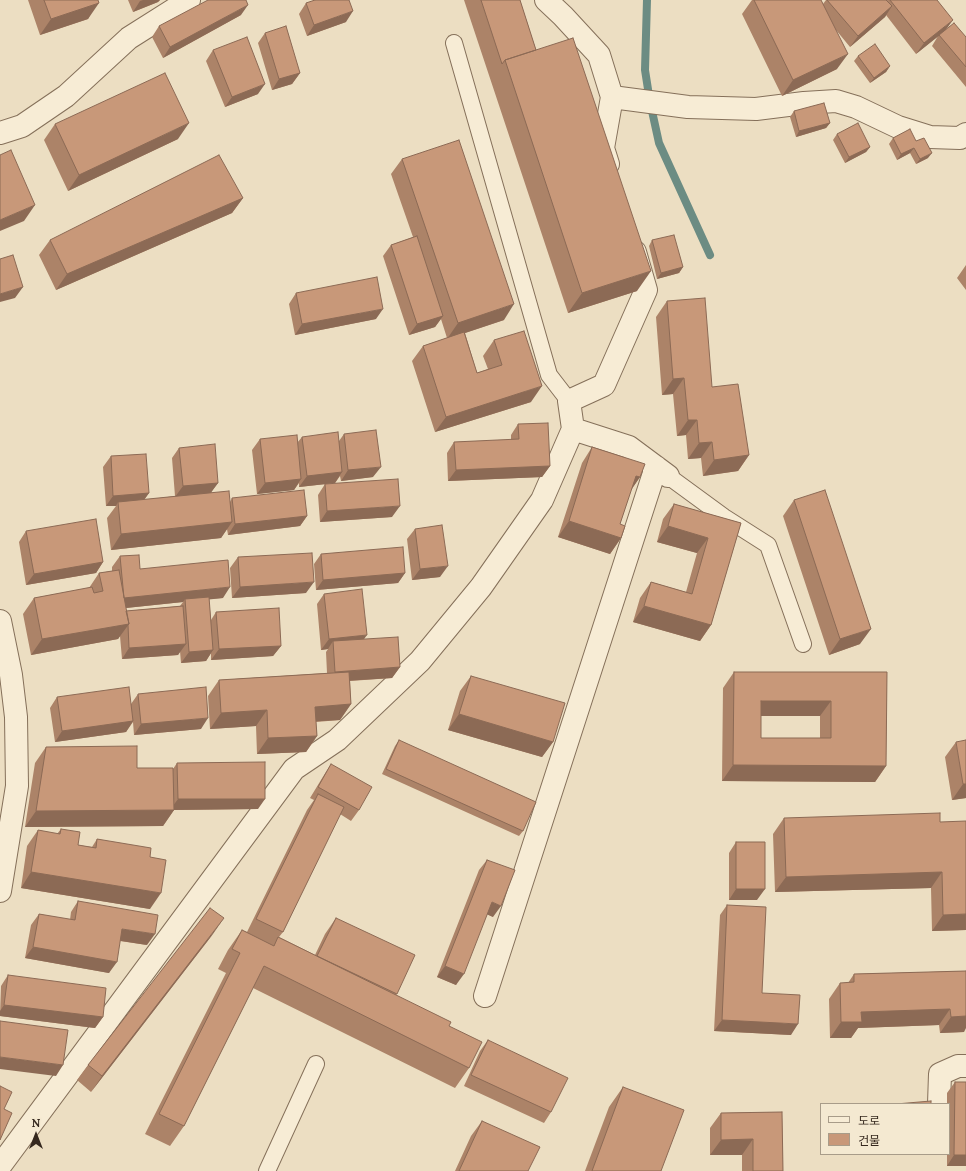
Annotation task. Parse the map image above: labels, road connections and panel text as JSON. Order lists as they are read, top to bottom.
{
  "legend": ["도로", "건물"],
  "north": "top"
}
